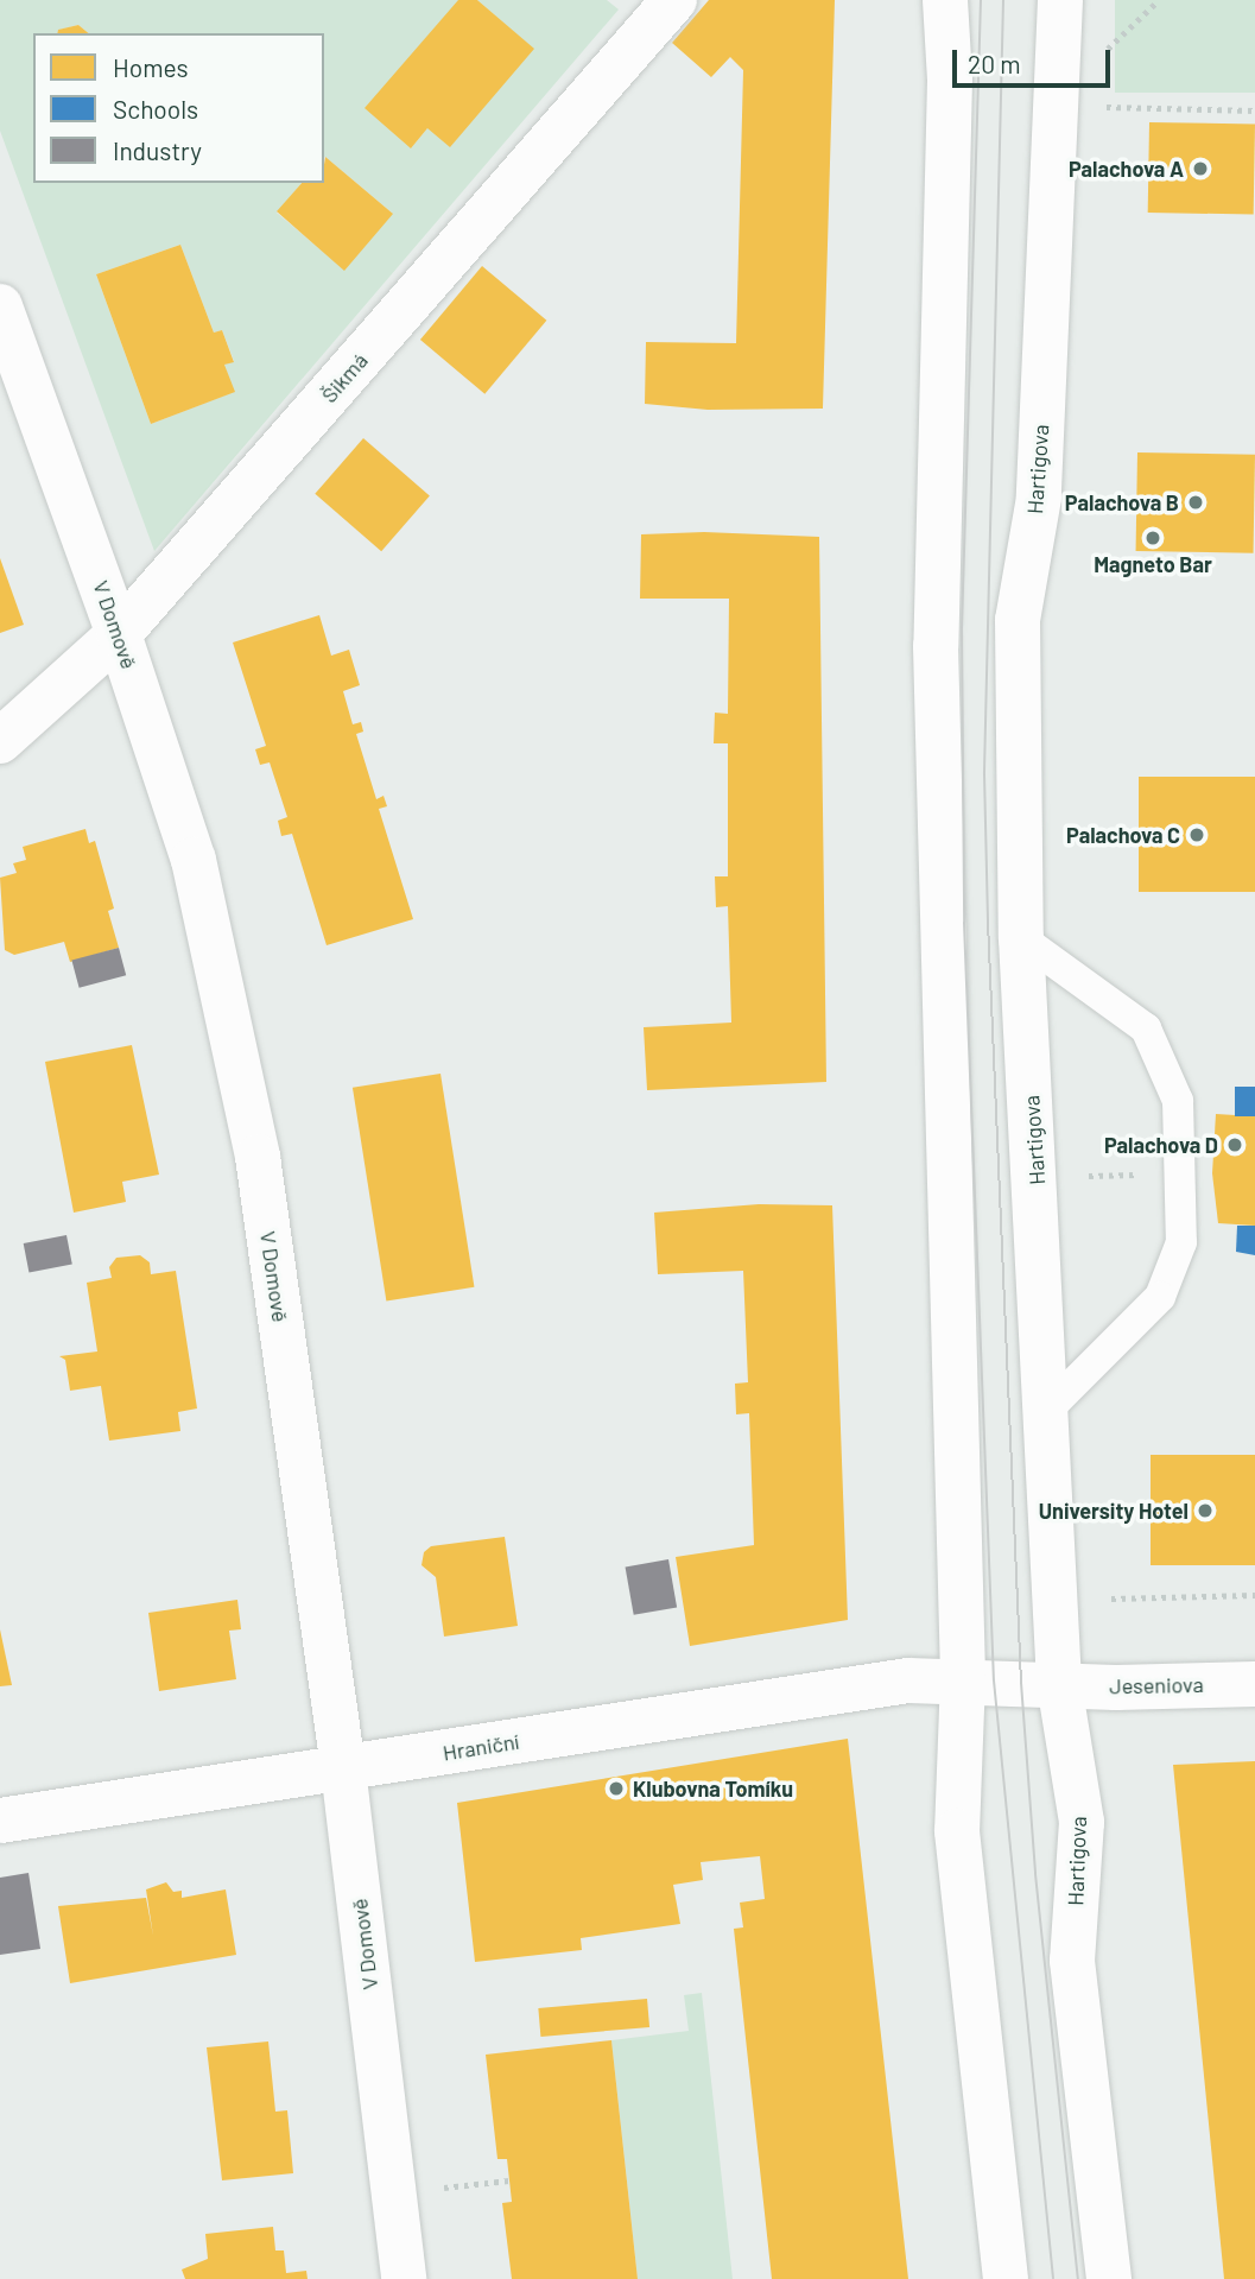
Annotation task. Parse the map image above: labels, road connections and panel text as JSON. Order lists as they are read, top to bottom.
{
  "streets": {
    "main road": [
      "Šikmá",
      "Hartigova",
      "V Domově",
      "Jeseniova",
      "Hraniční"
    ]
  },
  "crossings": [
    ["Šikmá", "V Domově"],
    ["Hartigova", "Jeseniova"],
    ["Hartigova", "Hraniční"],
    ["V Domově", "Hraniční"],
    ["Jeseniova", "Hraniční"]
  ],
  "places": [
    "Palachova A",
    "Palachova B",
    "Magneto Bar",
    "Palachova C",
    "Palachova D",
    "University Hotel",
    "Klubovna Tomíku"
  ],
  "legend": ["Homes", "Schools", "Industry"],
  "scale_bar": "20 m"
}
